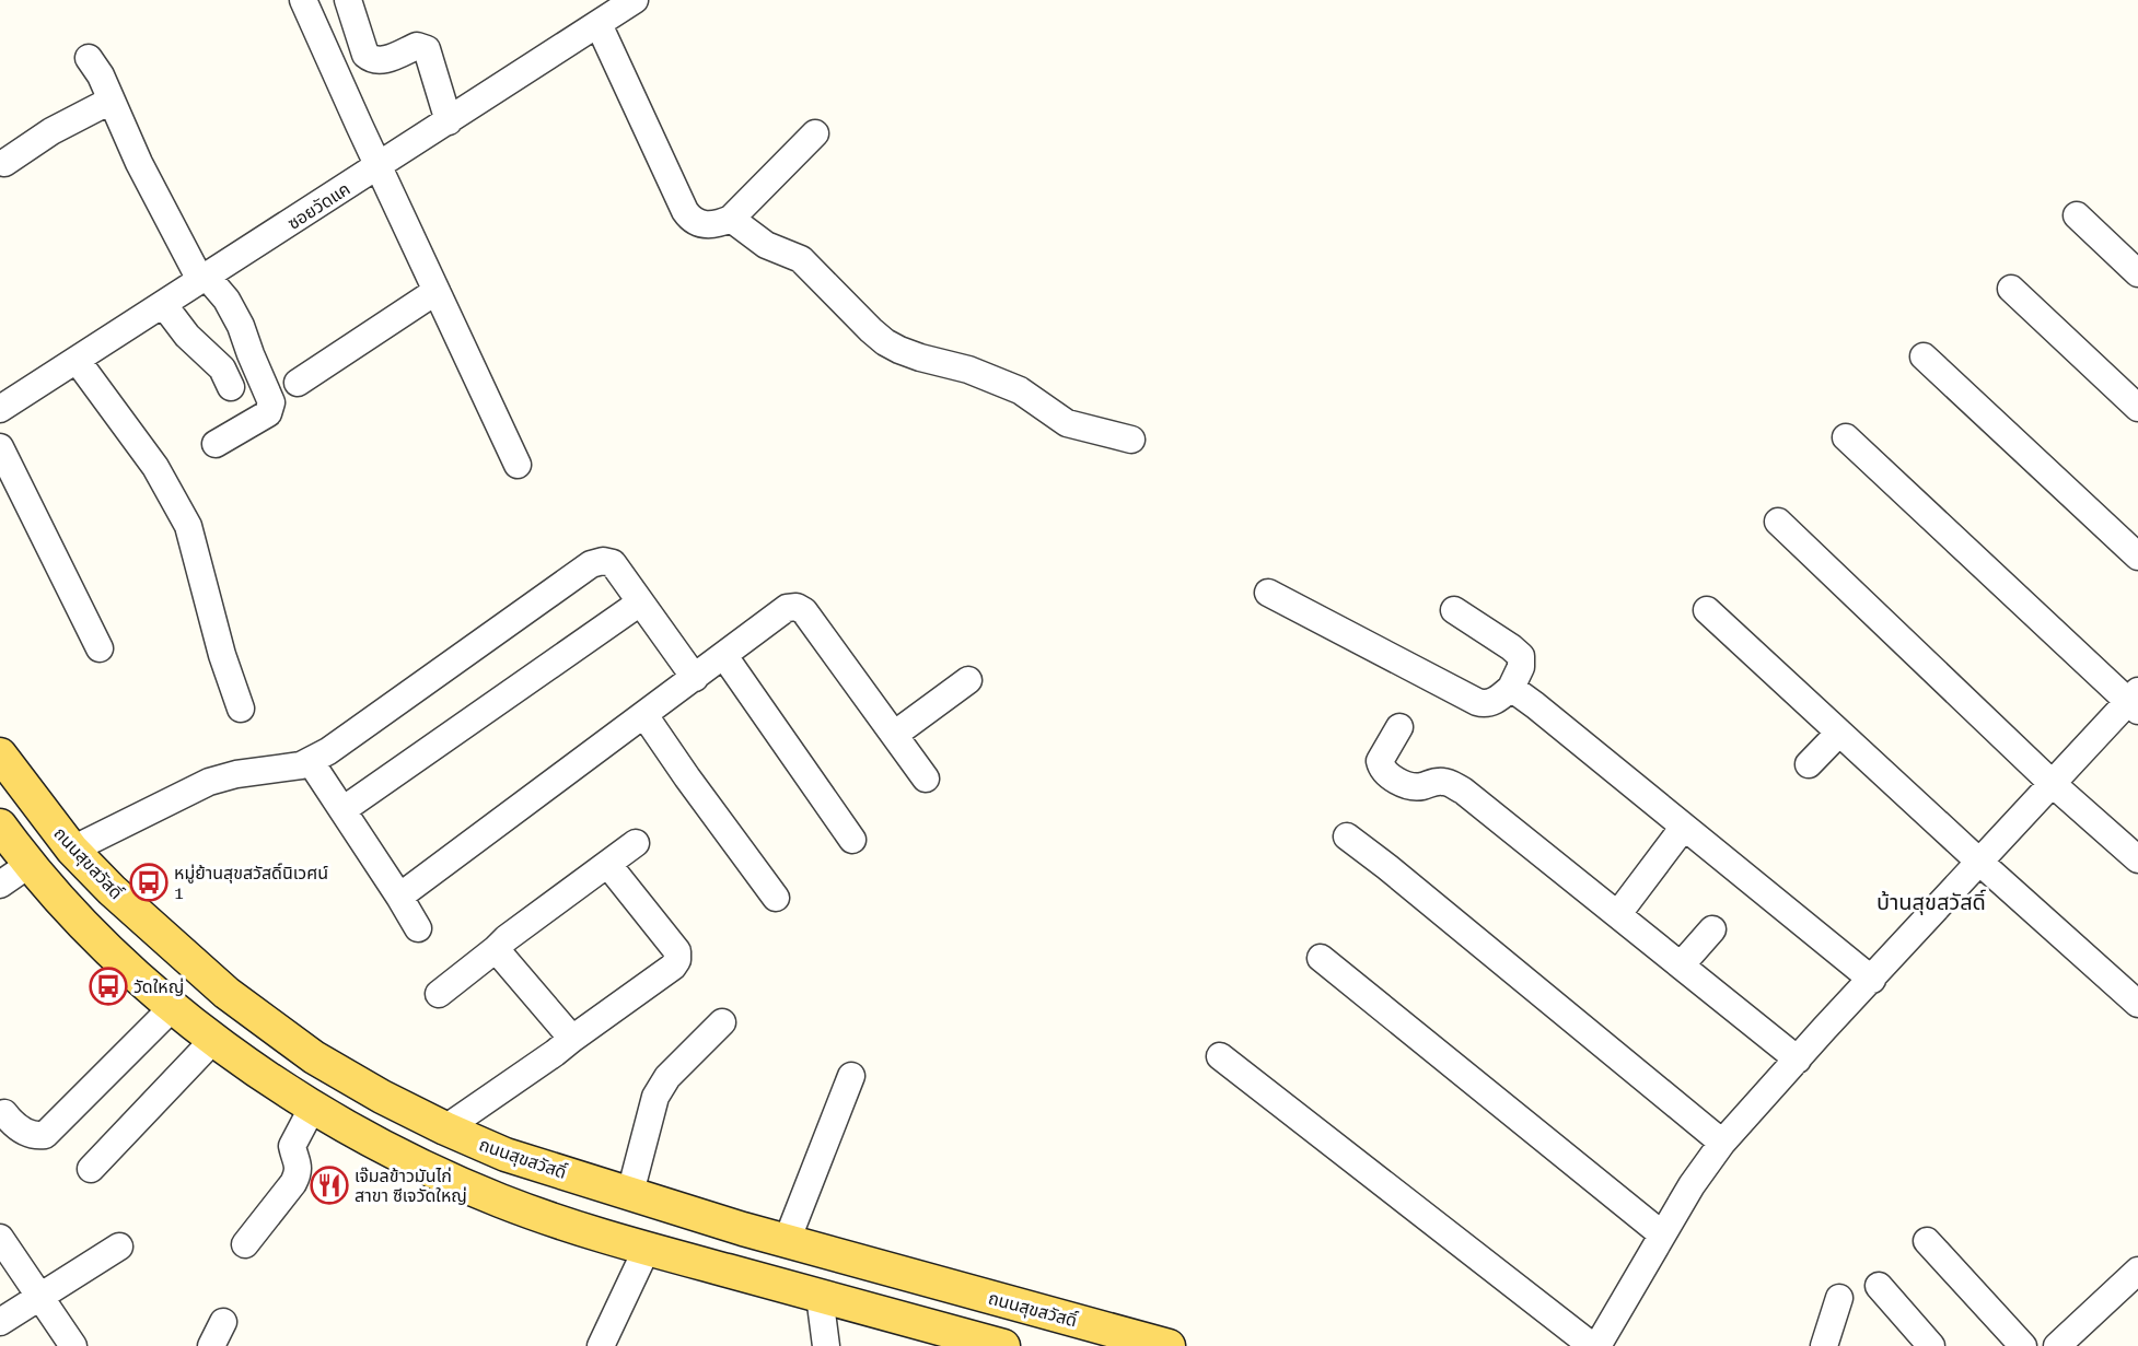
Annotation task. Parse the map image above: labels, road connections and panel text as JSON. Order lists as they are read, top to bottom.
{
  "streets": {
    "main road": ["ถนนสุขสวัสดิ์"],
    "street": ["ซอยวัดแค"]
  },
  "districts": ["บ้านสุขสวัสดิ์"],
  "places": {
    "bus stop": ["หมู่ย้านสุขสวัสดิ์นิเวศน์ 1", "วัดใหญ่"],
    "restaurant": ["เจ๊มลข้าวมันไก่ สาขา ซีเจวัดใหญ่"]
  }
}
